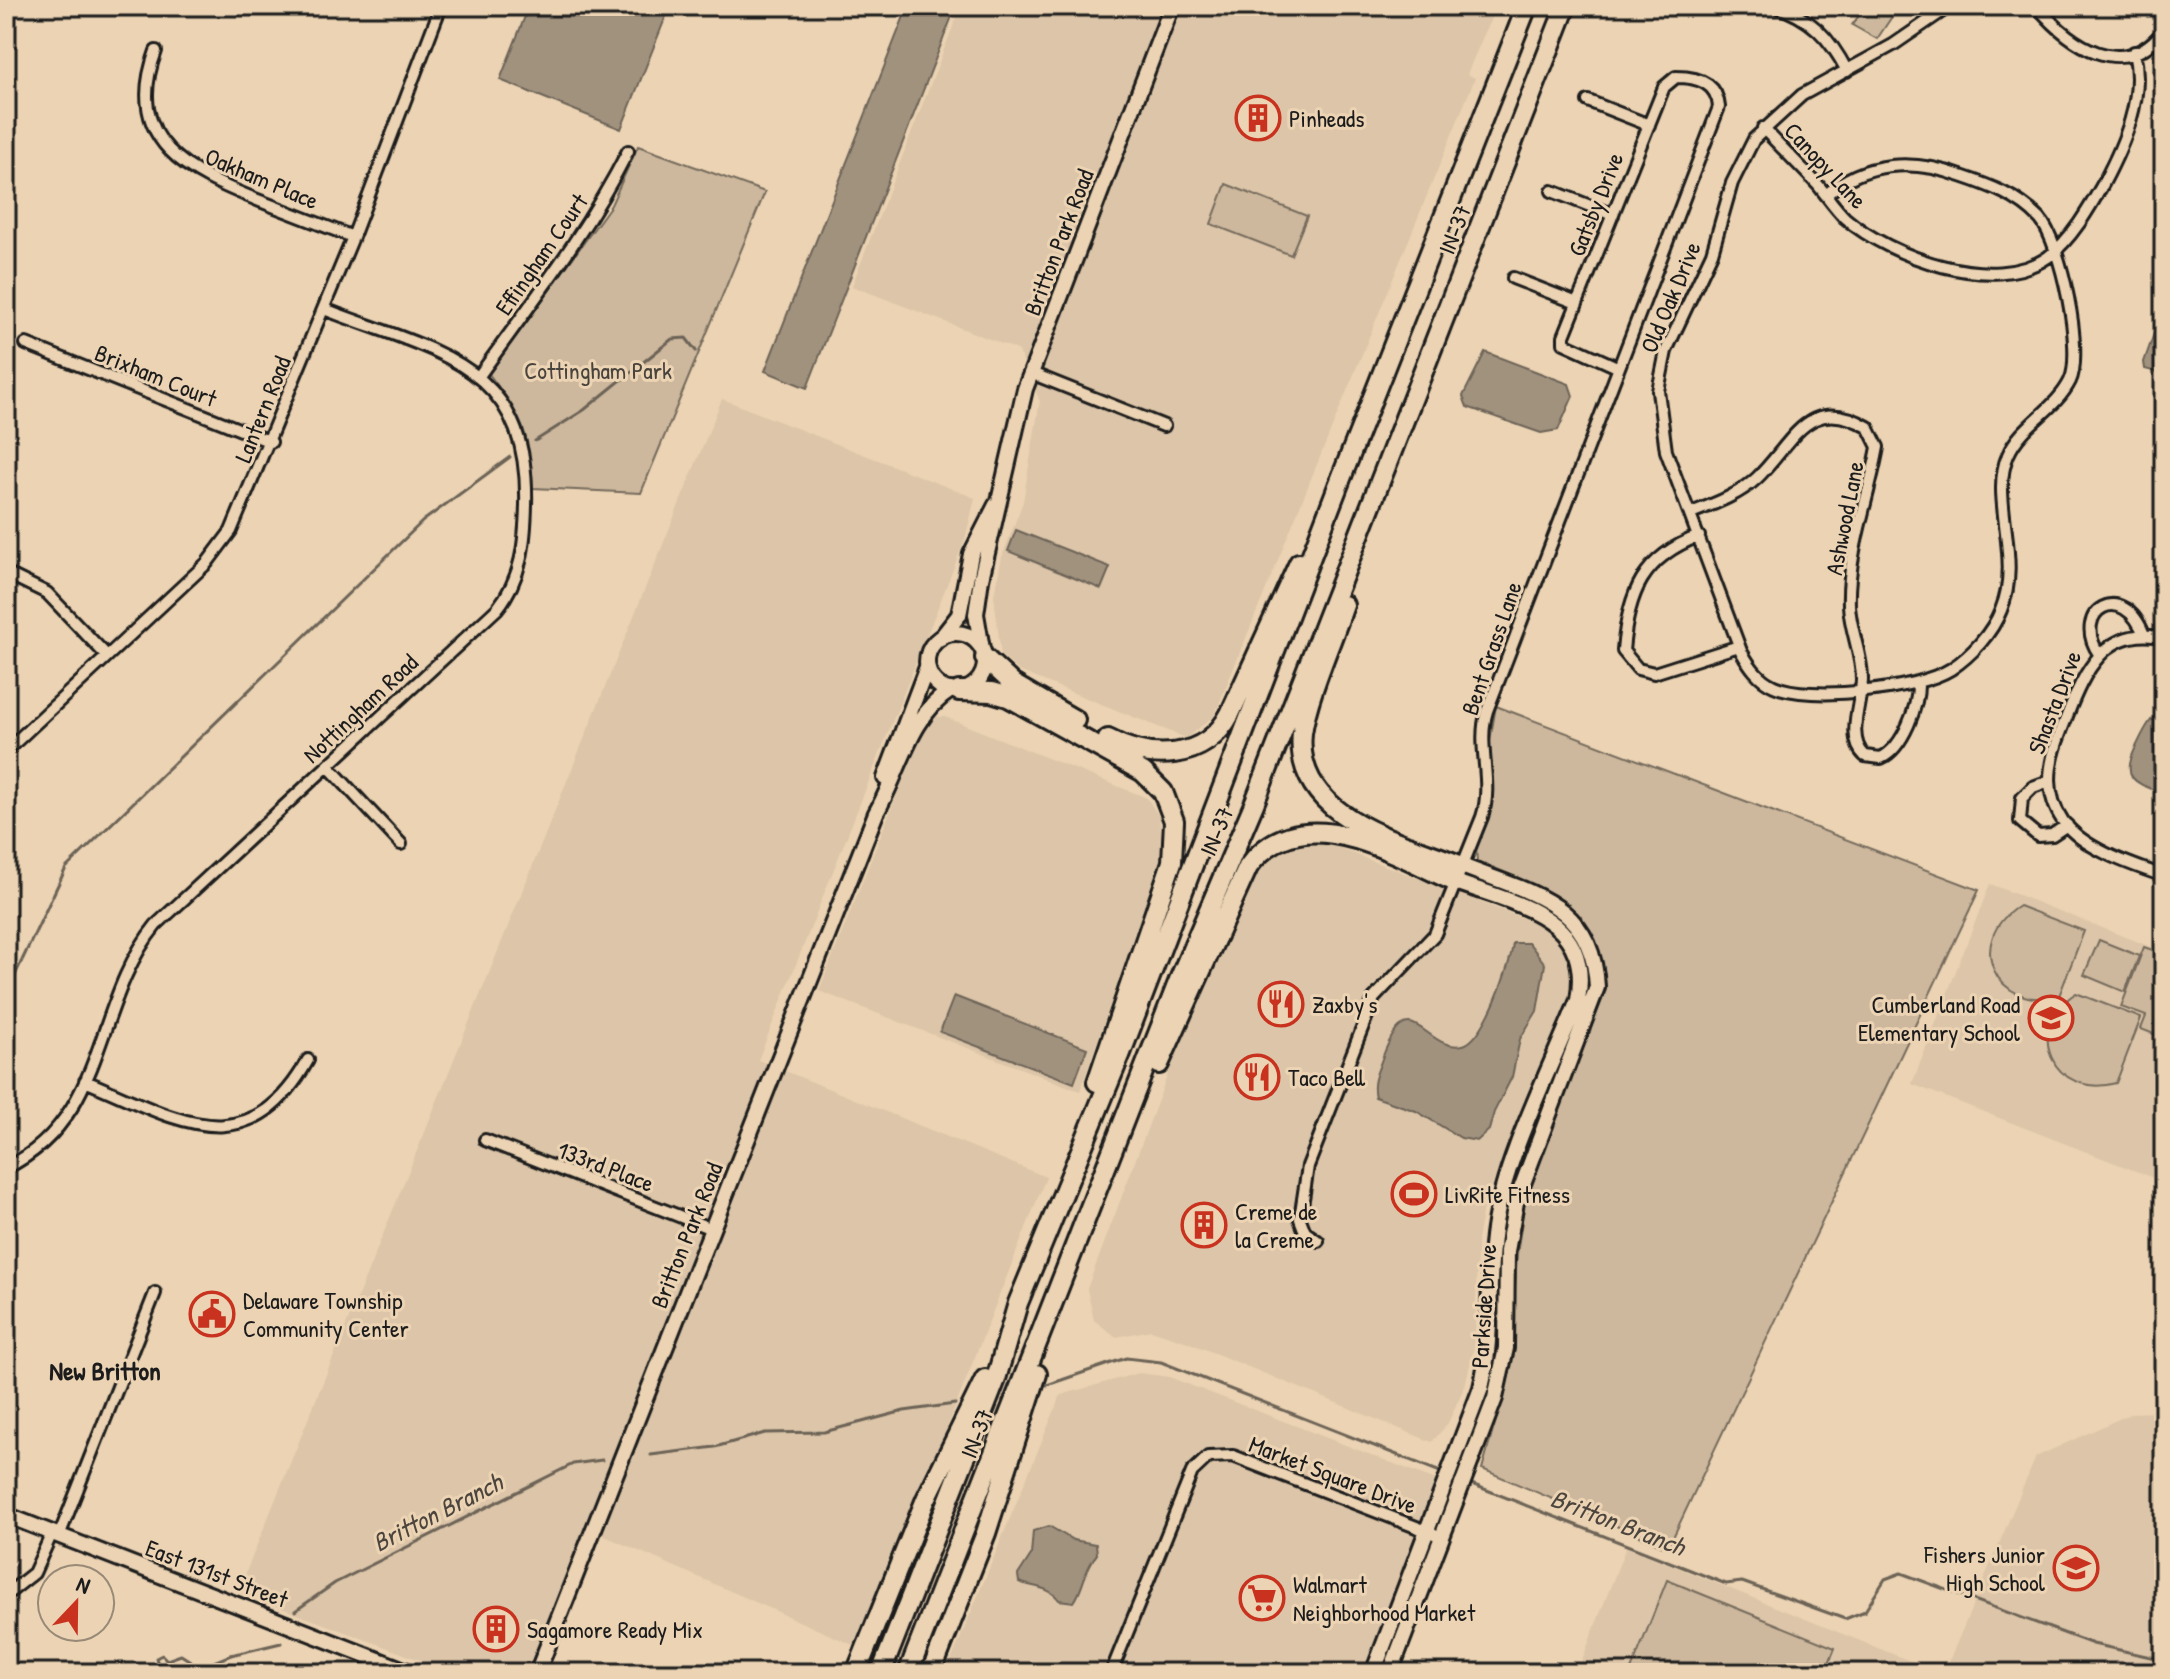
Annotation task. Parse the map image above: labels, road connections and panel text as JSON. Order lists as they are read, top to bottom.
{
  "streets": {
    "highway": ["IN-37"],
    "street": [
      "Canopy Lane",
      "Oakham Place",
      "Gatsby Drive",
      "Britton Park Road",
      "Effingham Court",
      "Old Oak Drive",
      "Brixham Court",
      "Lantern Road",
      "Ashwood Lane",
      "Bent Grass Lane",
      "Shasta Drive",
      "Nottingham Road",
      "133rd Place",
      "Parkside Drive",
      "Market Square Drive",
      "East 131st Street"
    ]
  },
  "crossings": [
    ["Canopy Lane", "Old Oak Drive"],
    ["Oakham Place", "Lantern Road"],
    ["Gatsby Drive", "Bent Grass Lane"],
    ["Britton Park Road", "133rd Place"],
    ["Effingham Court", "Nottingham Road"],
    ["Old Oak Drive", "Ashwood Lane"],
    ["Brixham Court", "Lantern Road"],
    ["Lantern Road", "Nottingham Road"],
    ["Bent Grass Lane", "Parkside Drive"],
    ["Parkside Drive", "Market Square Drive"]
  ],
  "districts": ["New Britton"],
  "water": ["Britton Branch"],
  "parks": ["Cottingham Park"],
  "places": {
    "building": ["Pinheads", "Creme de la Creme", "Sagamore Ready Mix"],
    "restaurant": ["Zaxby's", "Taco Bell"],
    "school or university": ["Cumberland Road Elementary School", "Fishers Junior High School"],
    "sports": ["LivRite Fitness"],
    "public building": ["Delaware Township Community Center"],
    "supermarket": ["Walmart Neighborhood Market"]
  },
  "north": "top"
}
